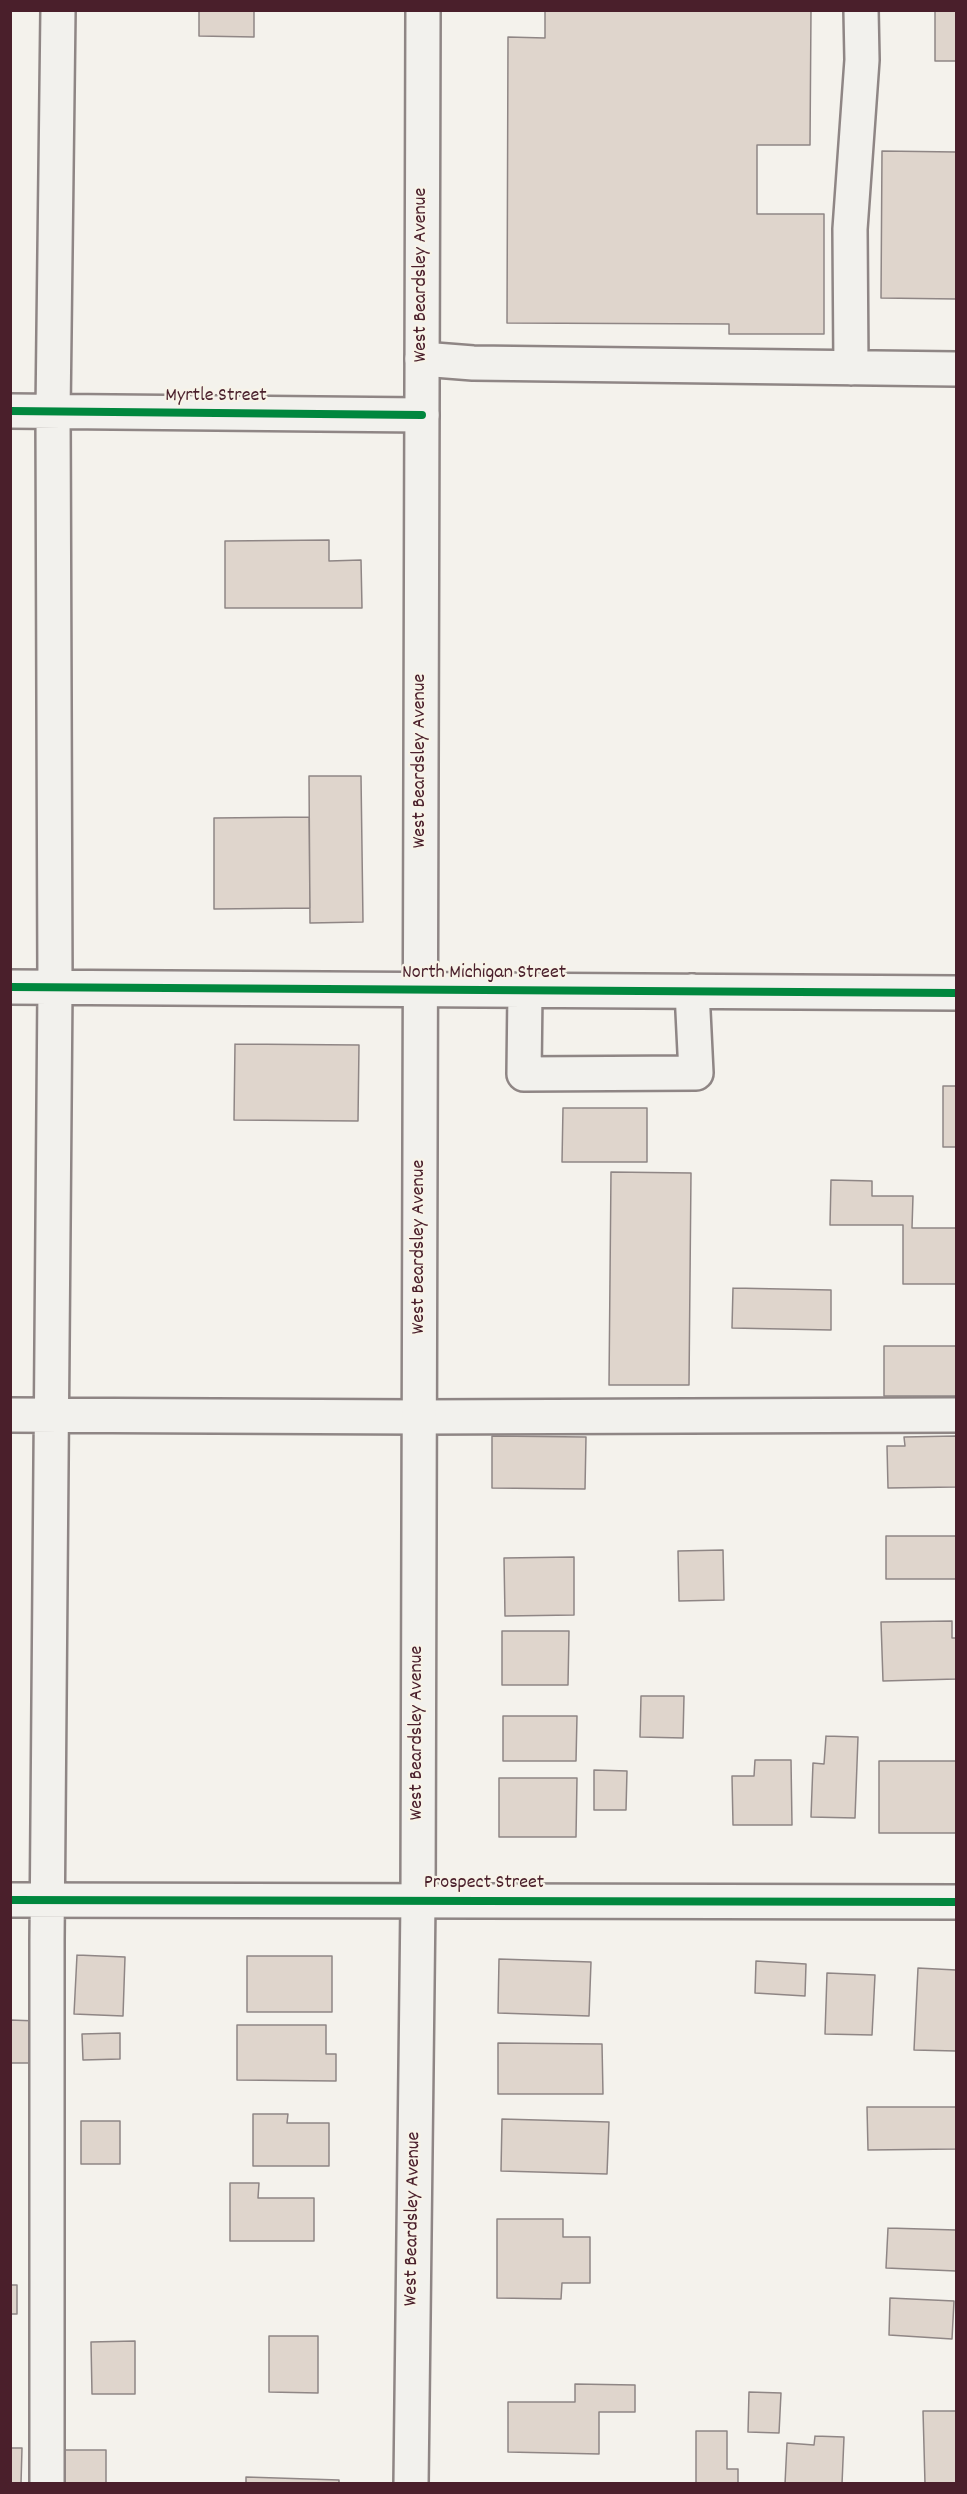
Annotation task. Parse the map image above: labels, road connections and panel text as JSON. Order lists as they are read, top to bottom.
{
  "streets": {
    "main road": [
      "West Beardsley Avenue",
      "Myrtle Street",
      "North Michigan Street",
      "Prospect Street"
    ]
  },
  "crossings": [
    ["West Beardsley Avenue", "Myrtle Street"],
    ["West Beardsley Avenue", "North Michigan Street"],
    ["West Beardsley Avenue", "Prospect Street"]
  ]
}
